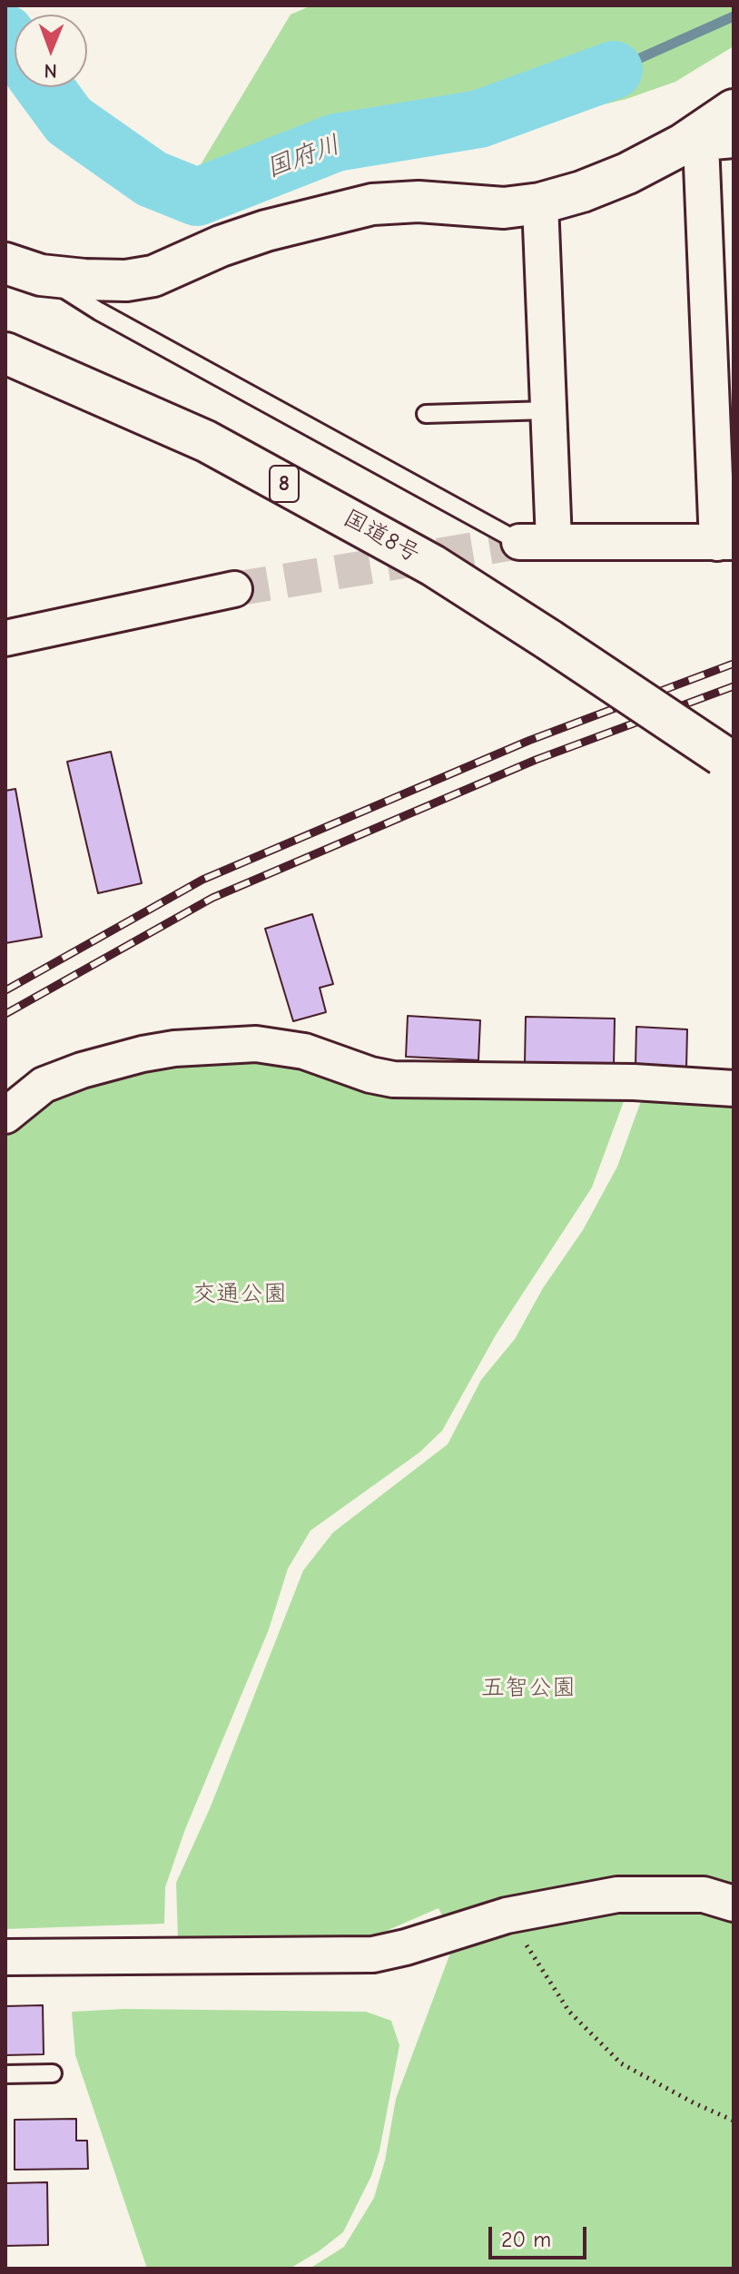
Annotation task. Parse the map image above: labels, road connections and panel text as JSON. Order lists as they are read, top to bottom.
{
  "streets": {
    "main road": ["8", "国道8号"]
  },
  "water": ["国府川"],
  "parks": ["交通公園", "五智公園"],
  "scale_bar": "20 m",
  "north": "bottom"
}
